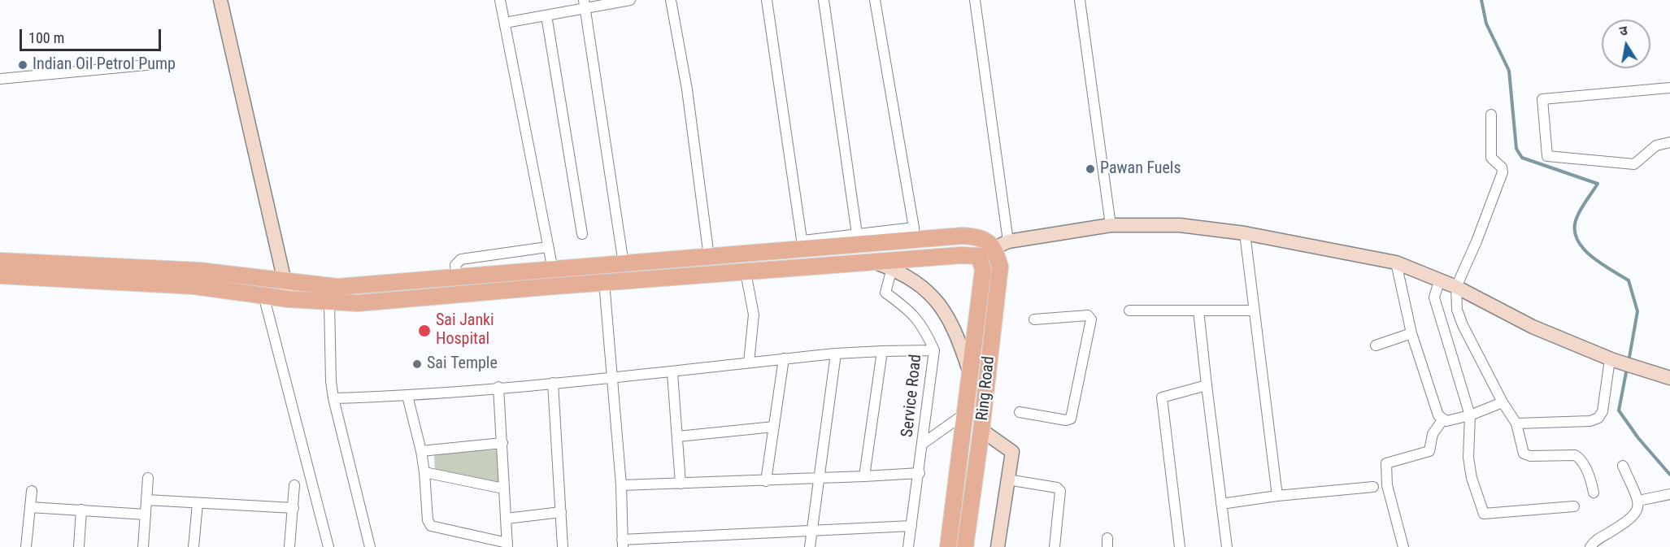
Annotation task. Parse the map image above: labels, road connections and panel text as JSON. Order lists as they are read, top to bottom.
{
  "streets": {
    "main road": ["Ring Road"],
    "street": ["Service Road"]
  },
  "places": [
    "Indian Oil Petrol Pump",
    "Pawan Fuels",
    "Sai Janki Hospital",
    "Sai Temple"
  ],
  "scale_bar": "100 m",
  "north": "top"
}
